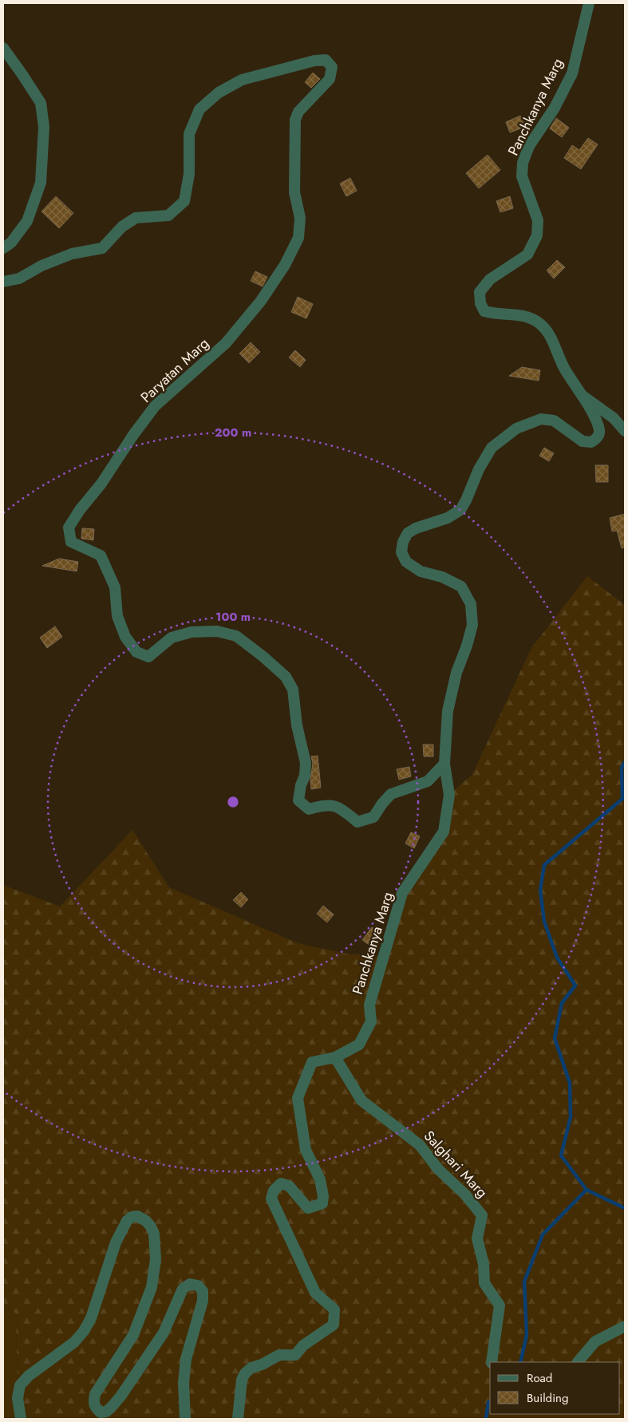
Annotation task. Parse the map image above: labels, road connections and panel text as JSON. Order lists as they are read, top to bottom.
{
  "streets": {
    "street": ["Panchkanya Marg", "Paryatan Marg", "Salghari Marg"]
  },
  "crossings": [
    ["Panchkanya Marg", "Paryatan Marg"],
    ["Panchkanya Marg", "Salghari Marg"]
  ],
  "legend": ["Road", "Building"],
  "rings": ["200 m", "100 m"]
}
